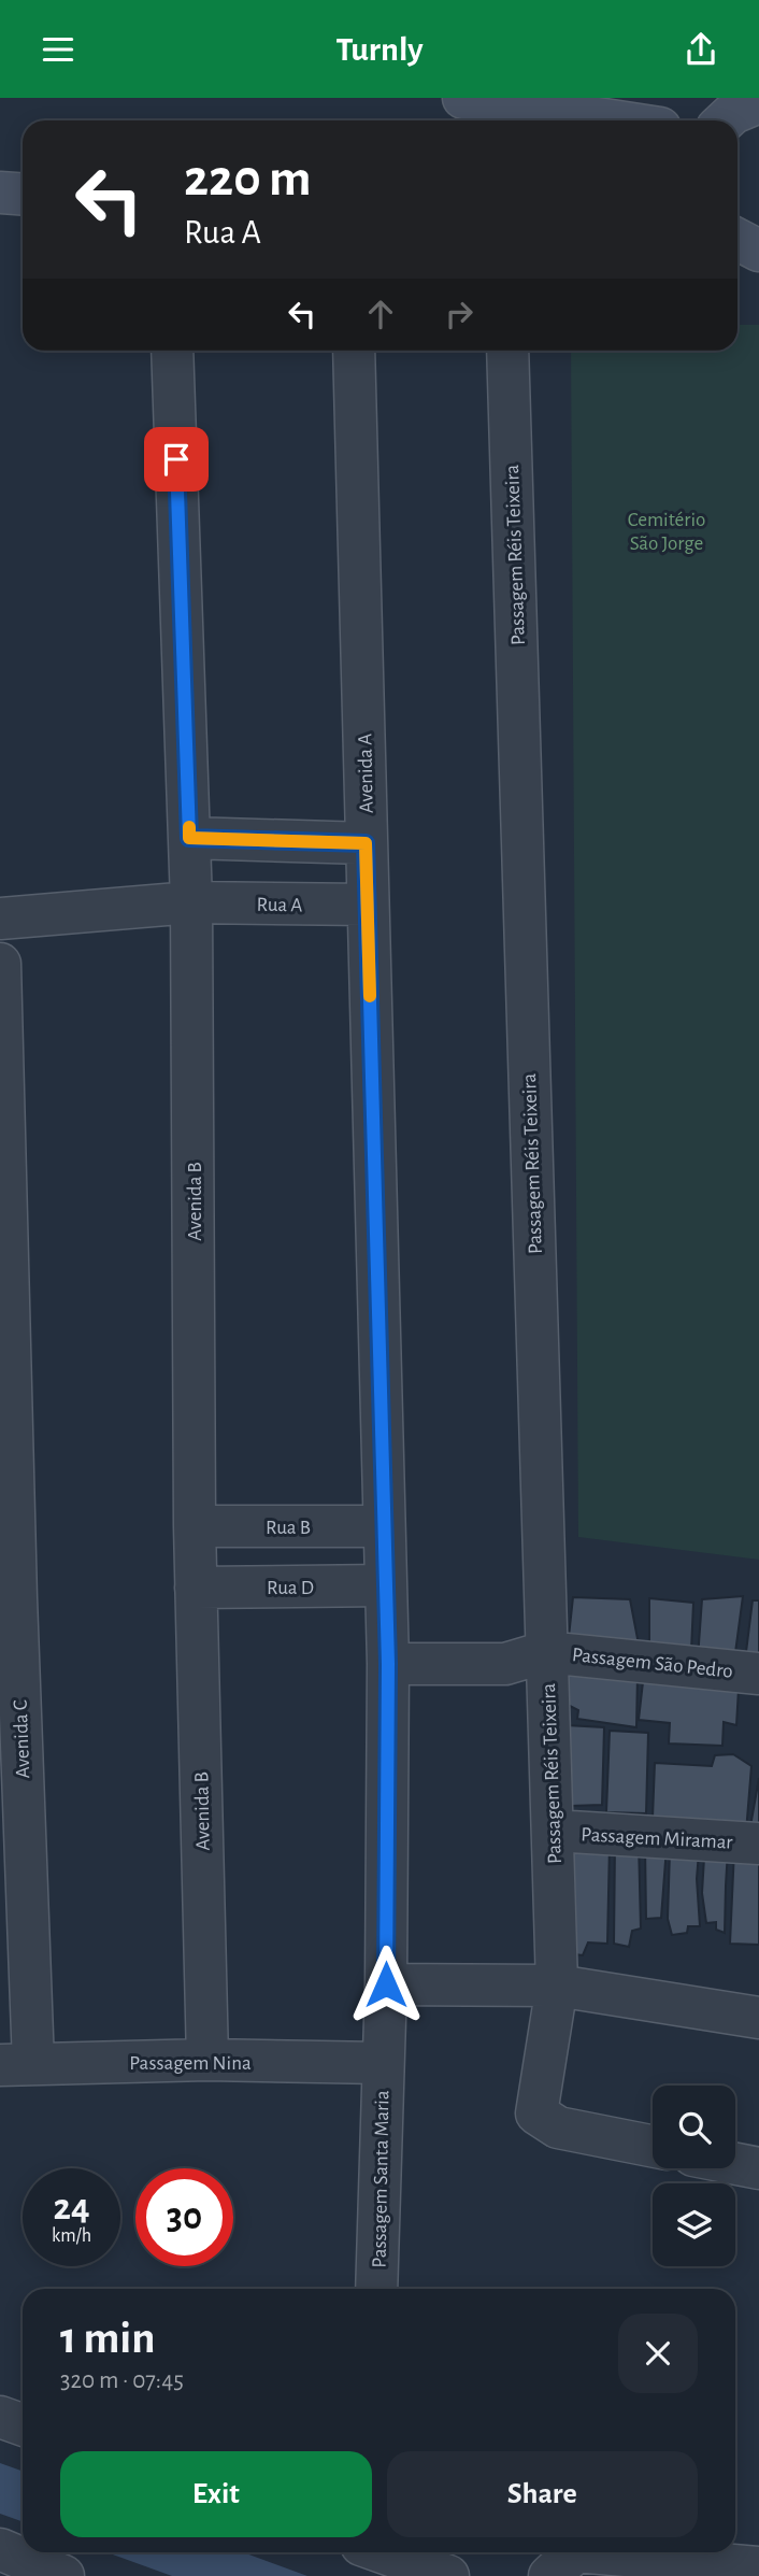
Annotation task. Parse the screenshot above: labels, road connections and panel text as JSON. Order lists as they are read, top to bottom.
{
  "streets": {
    "street": [
      "Passagem Réis Teixeira",
      "Avenida A",
      "Rua A",
      "Avenida B",
      "Rua B",
      "Rua D",
      "Passagem São Pedro",
      "Avenida C",
      "Passagem Miramar",
      "Passagem Nina",
      "Passagem Santa Maria"
    ]
  },
  "crossings": [
    ["Passagem Réis Teixeira", "Passagem São Pedro"],
    ["Passagem Réis Teixeira", "Passagem Miramar"],
    ["Avenida A", "Rua A"],
    ["Avenida A", "Rua B"],
    ["Avenida A", "Rua D"],
    ["Avenida A", "Passagem Nina"],
    ["Avenida A", "Passagem Santa Maria"],
    ["Rua A", "Avenida B"],
    ["Avenida B", "Rua B"],
    ["Avenida B", "Rua D"],
    ["Avenida B", "Passagem Nina"],
    ["Avenida C", "Passagem Nina"],
    ["Passagem Nina", "Passagem Santa Maria"]
  ],
  "parks": ["Cemitério São Jorge"],
  "page": {
    "header": "Turnly",
    "turn": ["220 m", "Rua A"],
    "speed": "24 km/h",
    "limit": "30",
    "heading": ["1 min", "320 m · 07:45"],
    "buttons": ["Exit", "Share"]
  }
}
